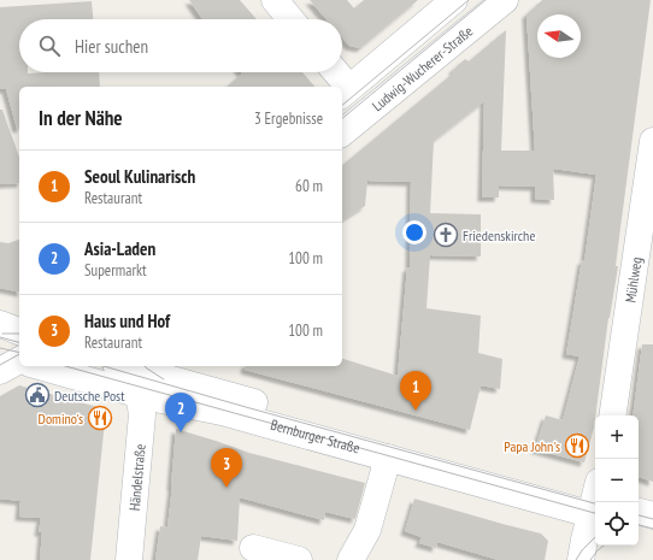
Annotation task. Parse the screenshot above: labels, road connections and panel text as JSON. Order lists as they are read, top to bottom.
{
  "streets": {
    "street": [
      "Ludwig-Wucherer-Straße",
      "Mühlweg",
      "Bernburger Straße",
      "Händelstraße"
    ]
  },
  "crossings": [
    ["Bernburger Straße", "Händelstraße"]
  ],
  "places": {
    "church": ["Friedenskirche"],
    "public building": ["Deutsche Post"],
    "restaurant": ["Domino's", "Papa John's"]
  },
  "north": "left",
  "page": {
    "search": "Hier suchen",
    "heading": ["In der Nähe", "3 Ergebnisse"],
    "list": [
      {
        "mark": "1",
        "name": "Seoul Kulinarisch",
        "note": "Restaurant",
        "value": "60 m"
      },
      {
        "mark": "2",
        "name": "Asia-Laden",
        "note": "Supermarkt",
        "value": "100 m"
      },
      {
        "mark": "3",
        "name": "Haus und Hof",
        "note": "Restaurant",
        "value": "100 m"
      }
    ],
    "pins": ["1", "2", "3"],
    "map_buttons": ["+", "−"]
  }
}
